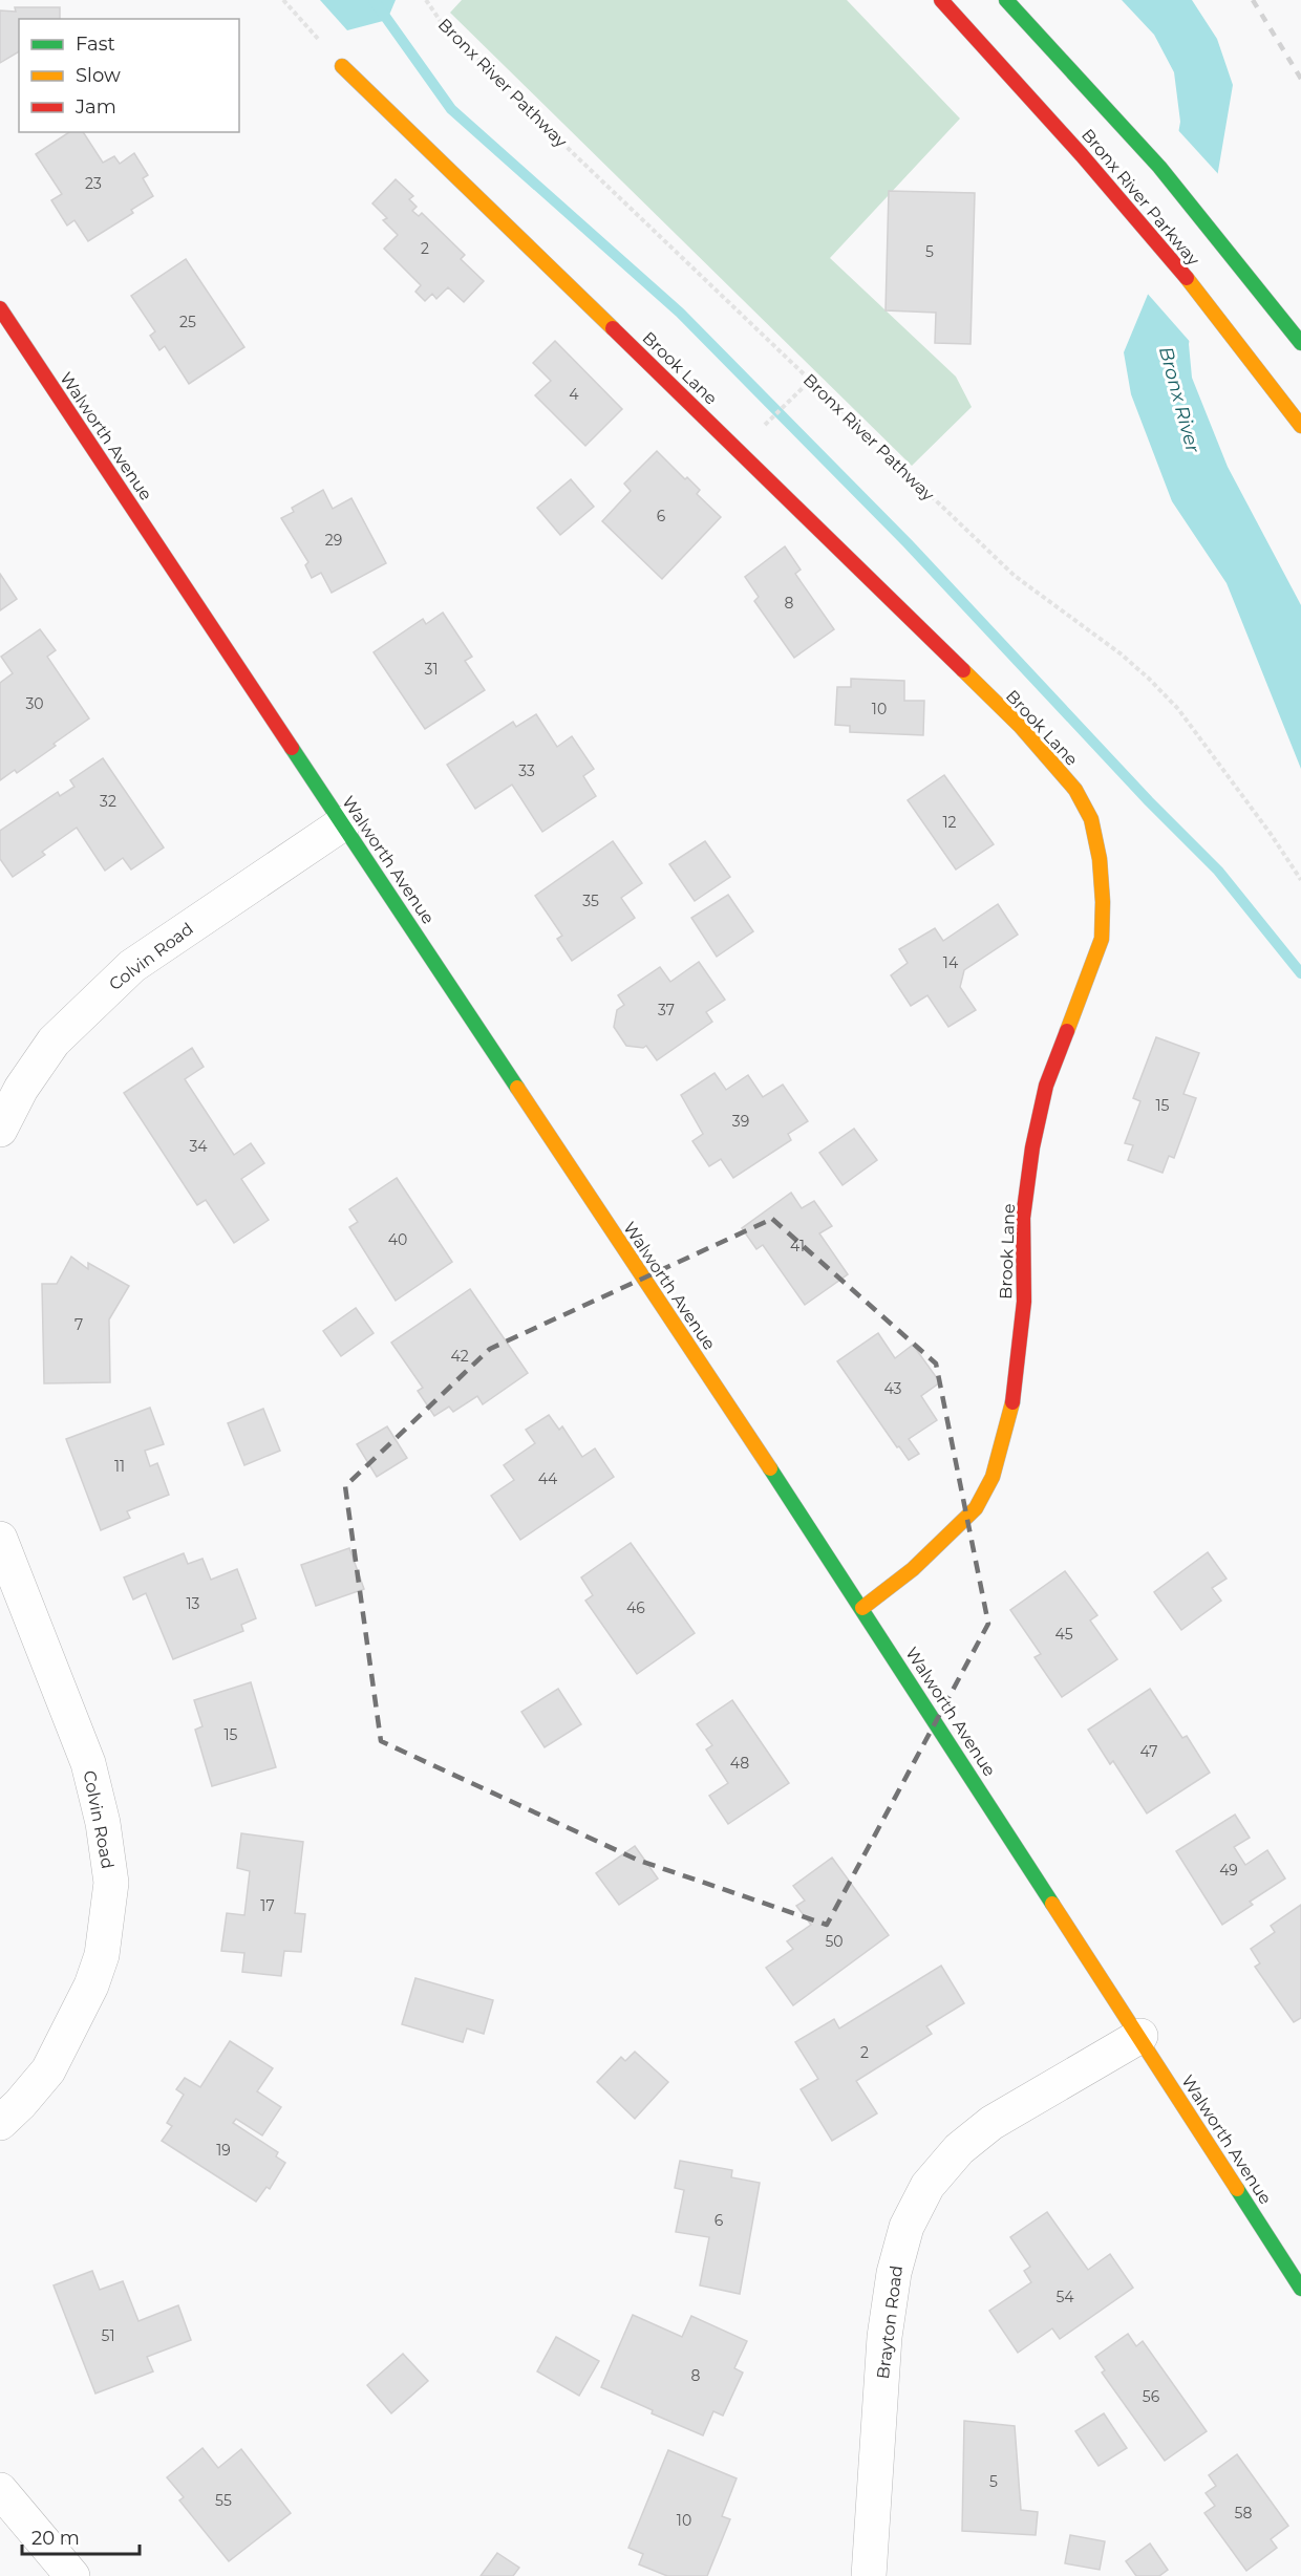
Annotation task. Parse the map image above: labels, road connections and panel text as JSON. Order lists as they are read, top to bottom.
{
  "streets": {
    "main road": ["Bronx River Parkway", "Brook Lane", "Walworth Avenue"],
    "street": ["Colvin Road", "Brayton Road"],
    "path": ["Bronx River Pathway"]
  },
  "crossings": [
    ["Brook Lane", "Walworth Avenue"],
    ["Walworth Avenue", "Colvin Road"],
    ["Walworth Avenue", "Brayton Road"]
  ],
  "water": ["Bronx River"],
  "house_numbers": [
    "23",
    "2",
    "5",
    "25",
    "4",
    "6",
    "29",
    "8",
    "31",
    "30",
    "10",
    "33",
    "32",
    "12",
    "35",
    "14",
    "37",
    "15",
    "39",
    "34",
    "40",
    "41",
    "7",
    "42",
    "43",
    "11",
    "44",
    "13",
    "46",
    "45",
    "15",
    "47",
    "48",
    "49",
    "17",
    "50",
    "2",
    "19",
    "6",
    "54",
    "51",
    "8",
    "56",
    "5",
    "55",
    "58",
    "10"
  ],
  "legend": ["Fast", "Slow", "Jam"],
  "scale_bar": "20 m"
}
